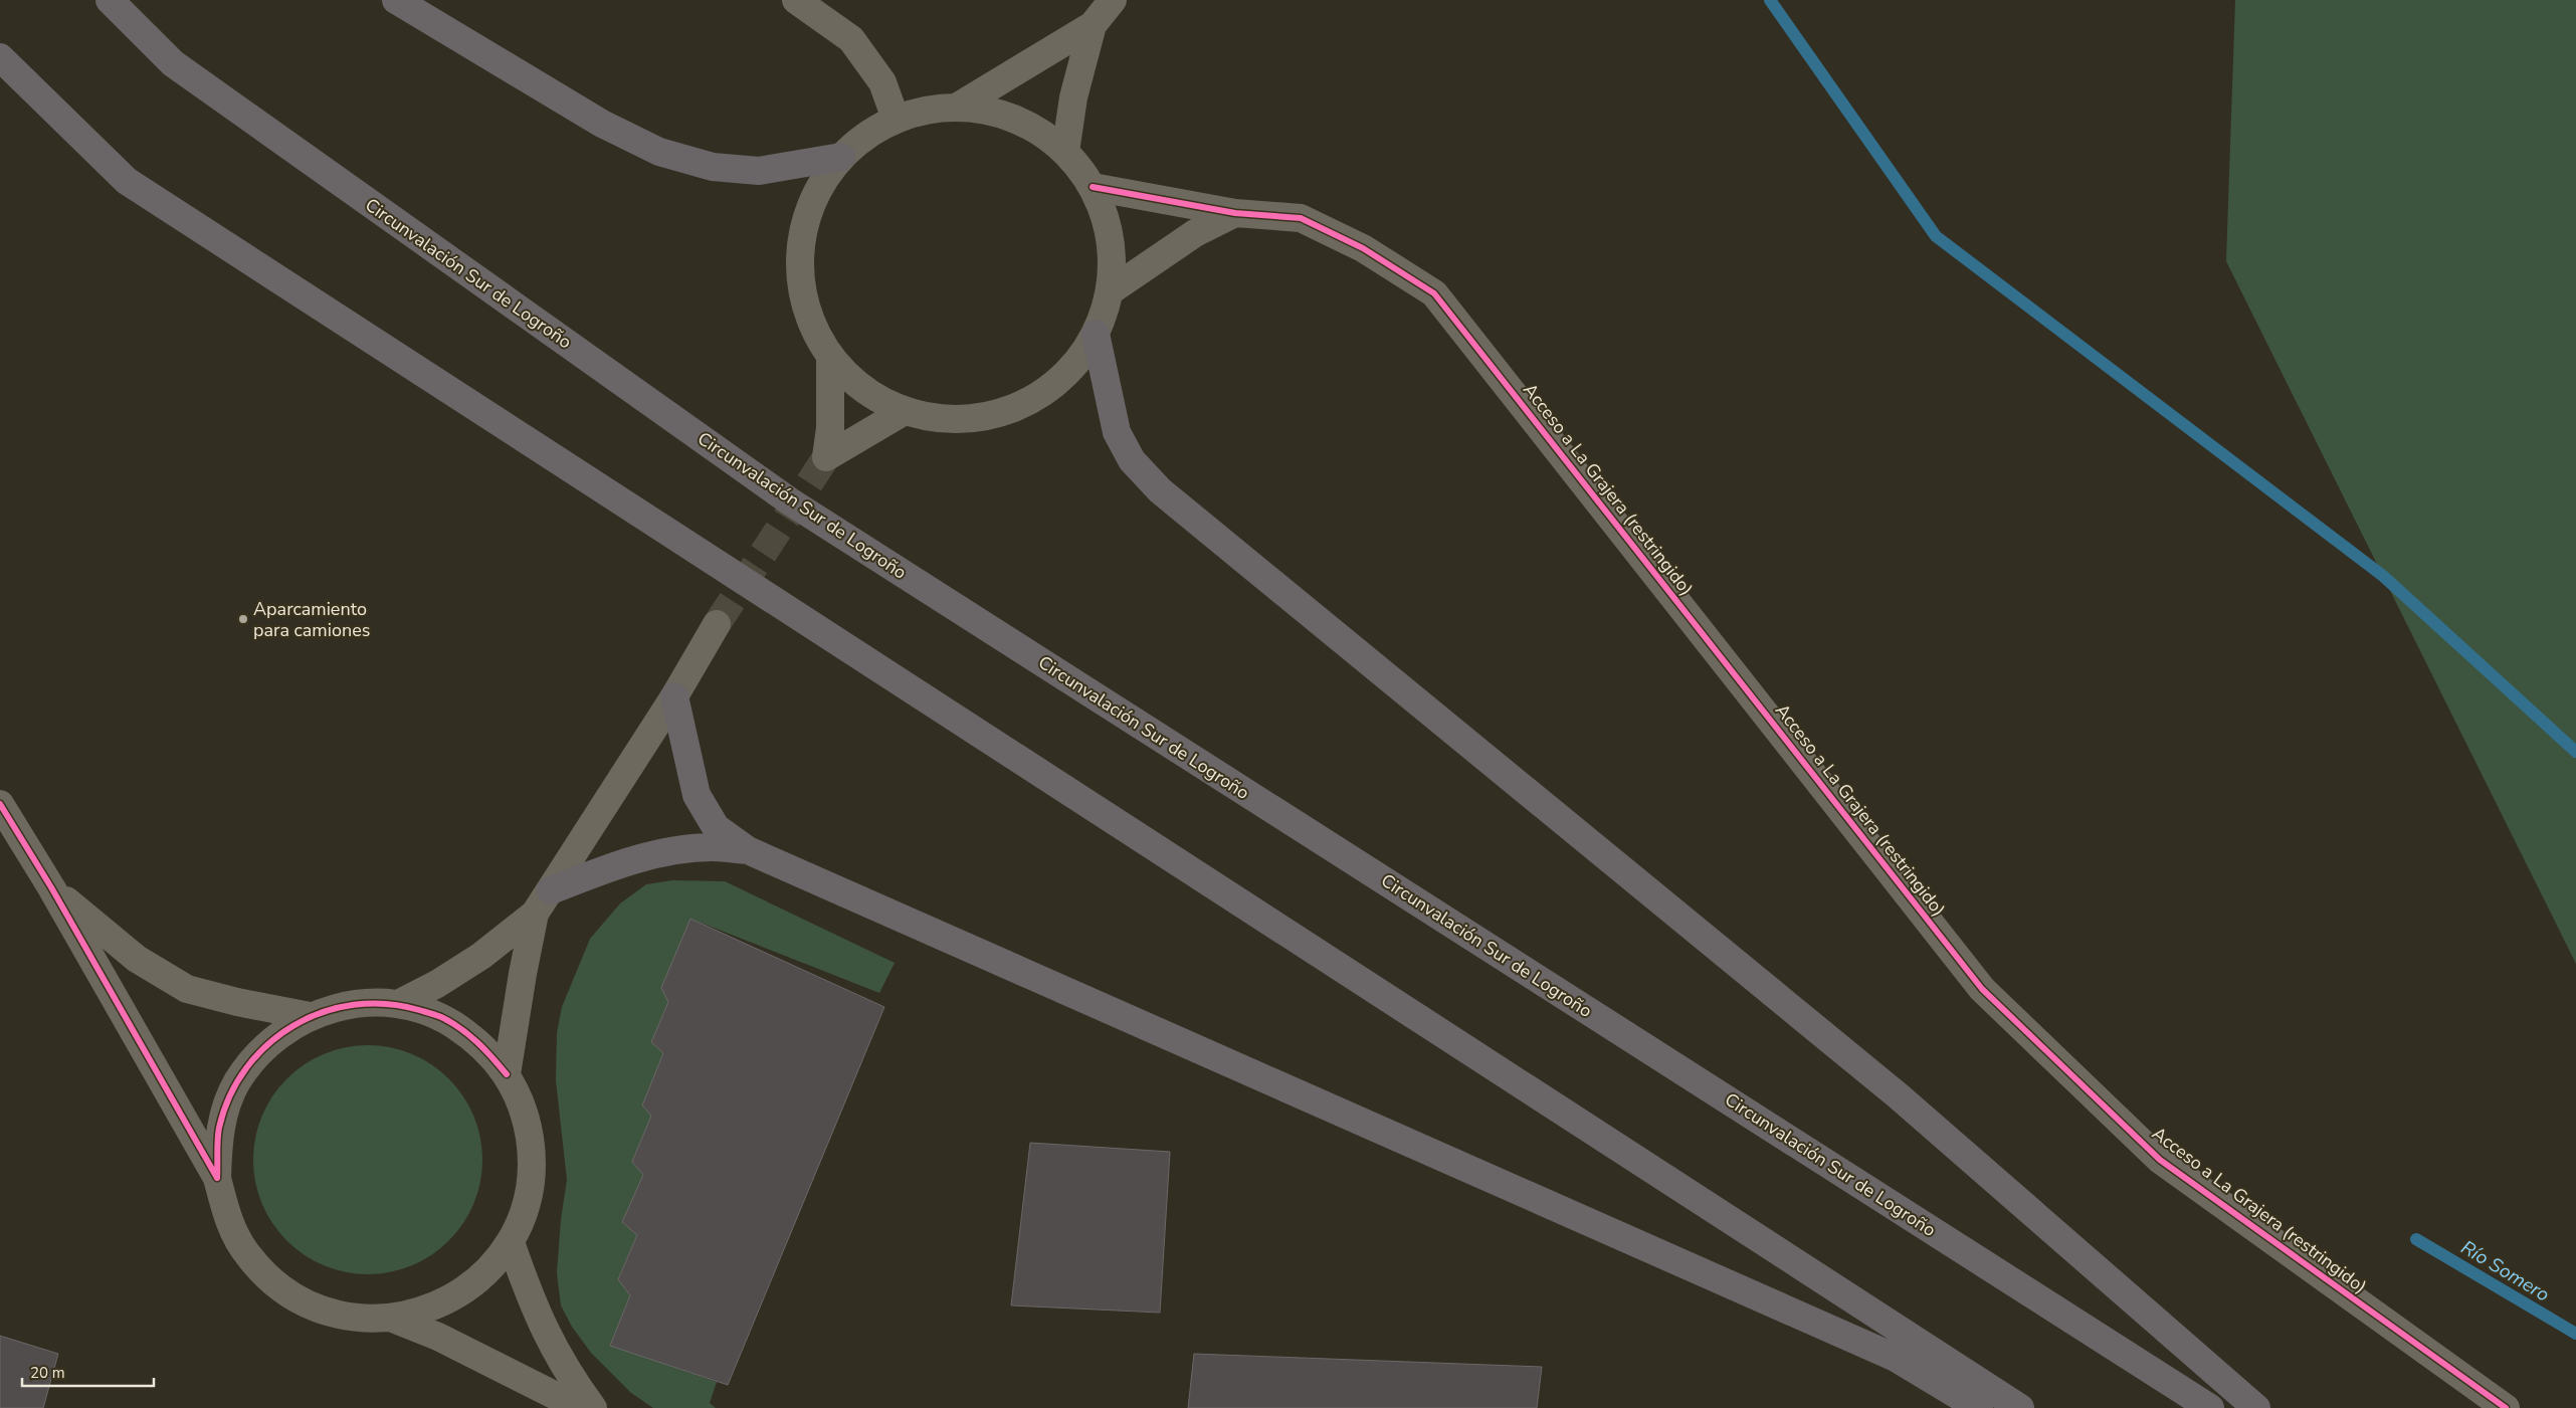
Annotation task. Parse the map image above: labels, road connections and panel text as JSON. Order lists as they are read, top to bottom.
{
  "streets": {
    "highway": ["Circunvalación Sur de Logroño"],
    "street": ["Acceso a La Grajera (restringido)"]
  },
  "water": ["Río Somero"],
  "places": ["Aparcamiento para camiones"],
  "scale_bar": "20 m"
}
